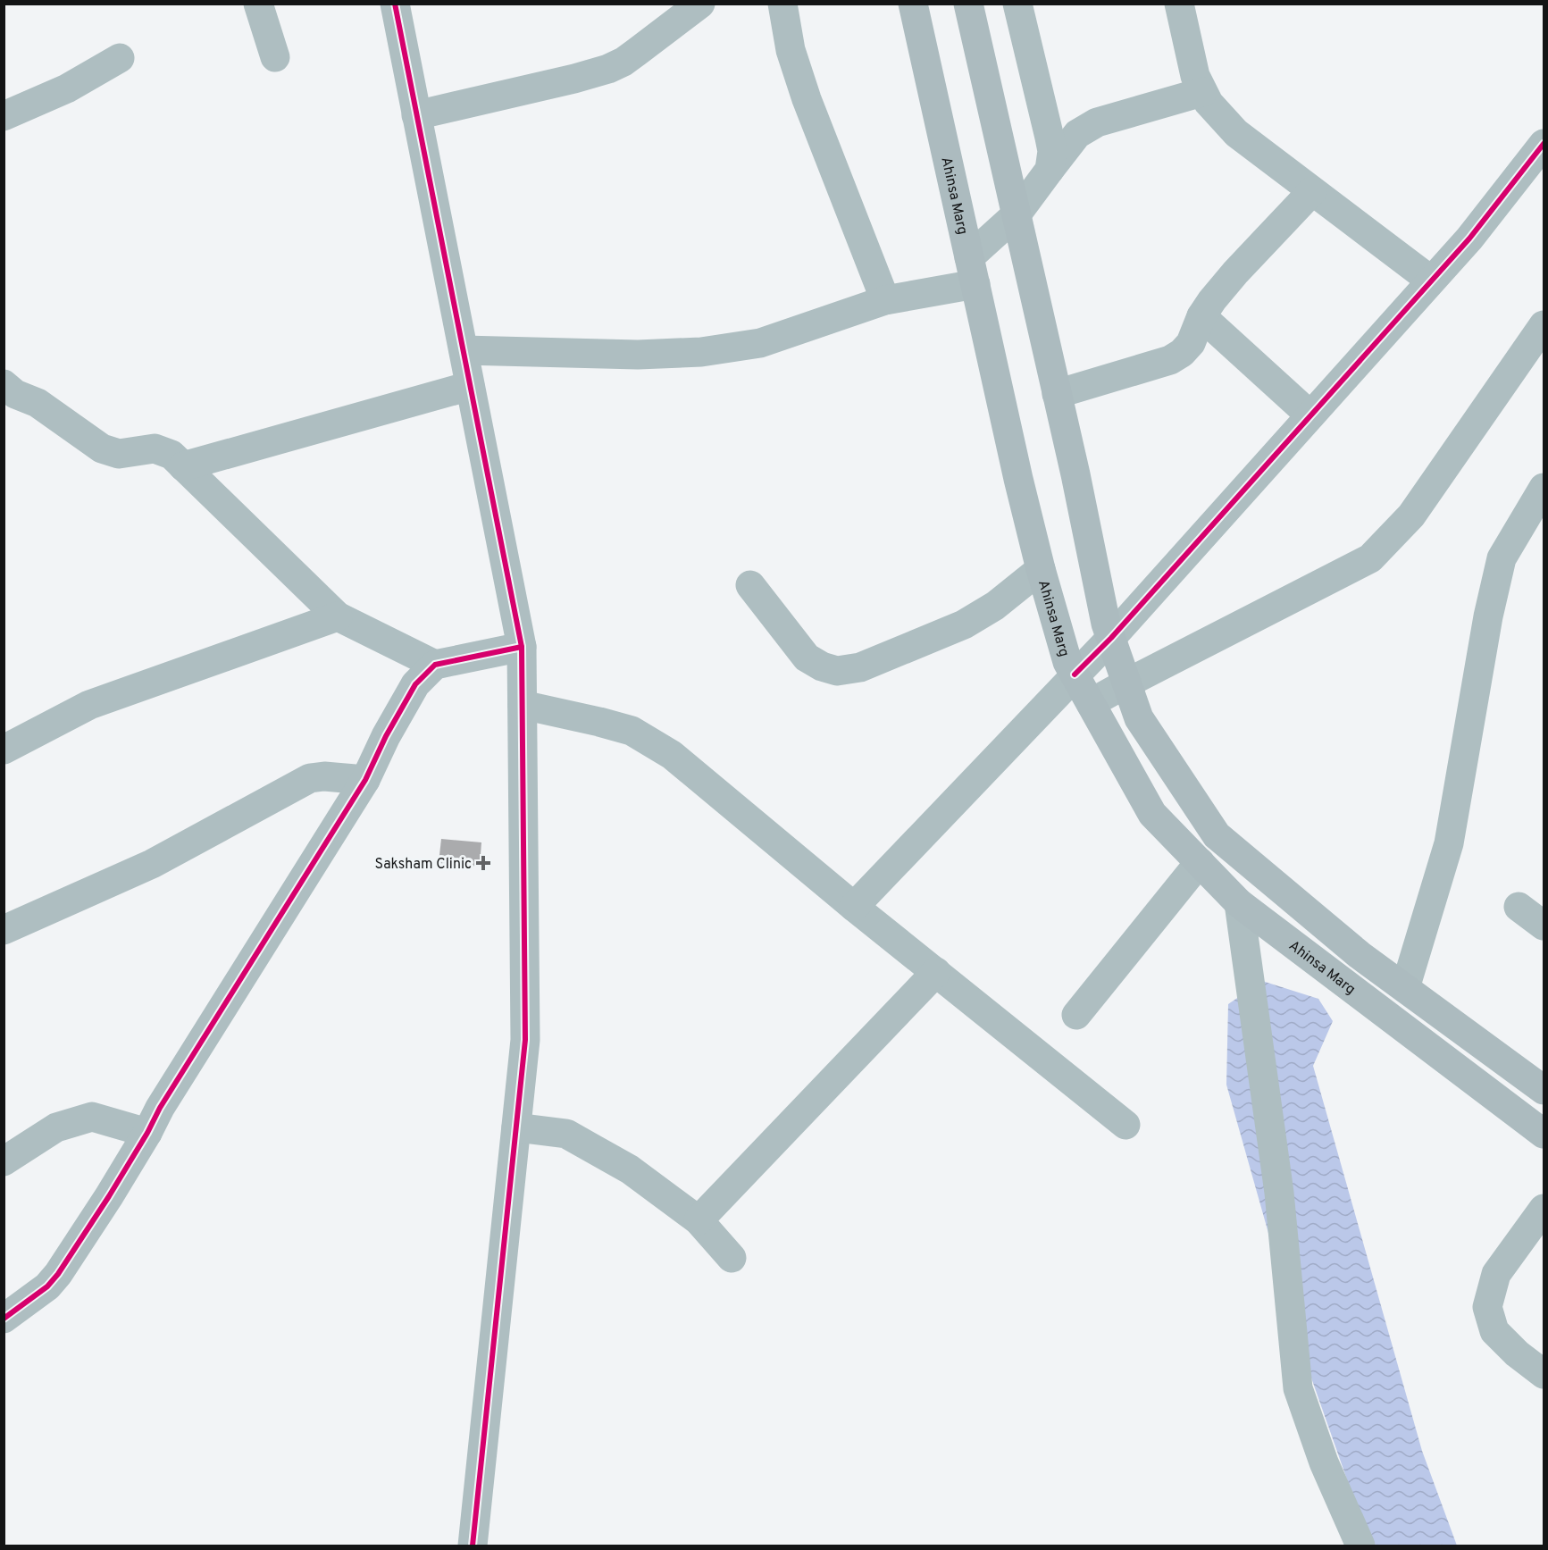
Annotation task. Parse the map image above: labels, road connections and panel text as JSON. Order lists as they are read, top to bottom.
{
  "streets": {
    "highway": ["Ahinsa Marg"]
  },
  "places": {
    "health": ["Saksham Clinic"]
  }
}
